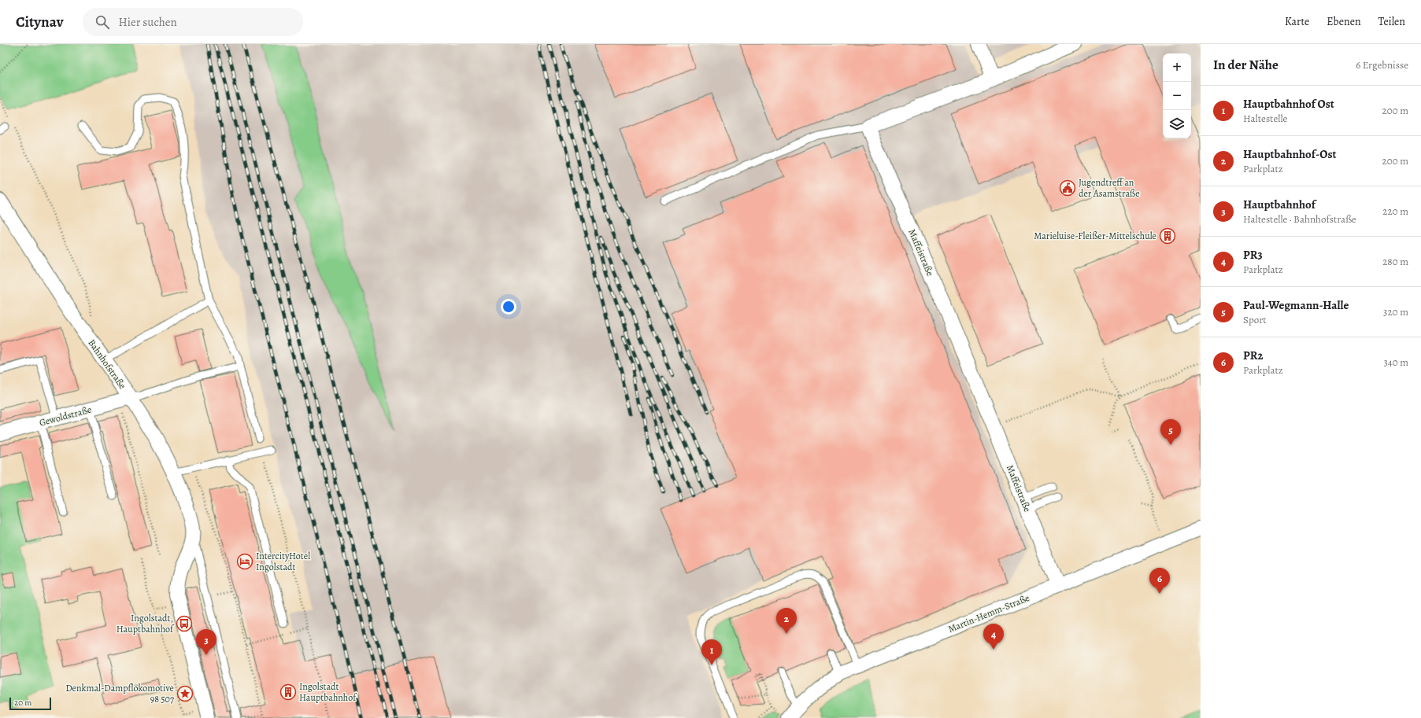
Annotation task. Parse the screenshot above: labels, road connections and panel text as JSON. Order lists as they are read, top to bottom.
{
  "streets": {
    "street": [
      "Maffeistraße",
      "Bahnhofstraße",
      "Gewoldstraße",
      "Martin-Hemm-Straße"
    ]
  },
  "crossings": [
    ["Maffeistraße", "Martin-Hemm-Straße"],
    ["Bahnhofstraße", "Gewoldstraße"]
  ],
  "places": {
    "public building": ["Jugendtreff an der Asamstraße"],
    "building": ["Marieluise-Fleißer-Mittelschule", "Ingolstadt Hauptbahnhof"],
    "hotel": ["IntercityHotel Ingolstadt"],
    "bus stop": ["Ingolstadt, Hauptbahnhof"],
    "place": ["Denkmal-Dampflokomotive 98 507"]
  },
  "scale_bar": "20 m",
  "page": {
    "header": "Citynav",
    "search": "Hier suchen",
    "nav": ["Karte", "Ebenen", "Teilen"],
    "heading": ["In der Nähe", "6 Ergebnisse"],
    "map_buttons": ["+", "−"],
    "list": [
      {
        "mark": "1",
        "name": "Hauptbahnhof Ost",
        "note": "Haltestelle",
        "value": "200 m"
      },
      {
        "mark": "2",
        "name": "Hauptbahnhof-Ost",
        "note": "Parkplatz",
        "value": "200 m"
      },
      {
        "mark": "3",
        "name": "Hauptbahnhof",
        "note": "Haltestelle · Bahnhofstraße",
        "value": "220 m"
      },
      {
        "mark": "4",
        "name": "PR3",
        "note": "Parkplatz",
        "value": "280 m"
      },
      {
        "mark": "5",
        "name": "Paul-Wegmann-Halle",
        "note": "Sport",
        "value": "320 m"
      },
      {
        "mark": "6",
        "name": "PR2",
        "note": "Parkplatz",
        "value": "340 m"
      }
    ],
    "pins": [
      "5",
      "6",
      "2",
      "4",
      "3",
      "1"
    ],
    "scale": "20 m"
  }
}
